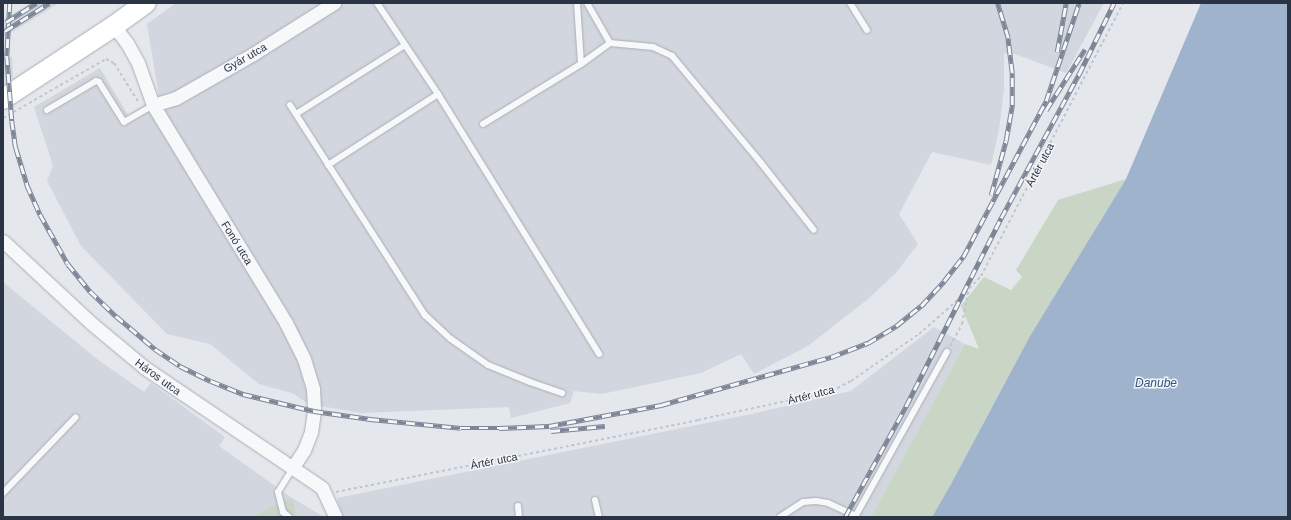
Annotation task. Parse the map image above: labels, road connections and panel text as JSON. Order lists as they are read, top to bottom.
{
  "streets": {
    "street": ["Gyár utca", "Fonó utca", "Háros utca"],
    "path": ["Ártér utca"]
  },
  "crossings": [
    ["Gyár utca", "Fonó utca"],
    ["Ártér utca", "Háros utca"],
    ["Fonó utca", "Háros utca"]
  ],
  "water": ["Danube"]
}
